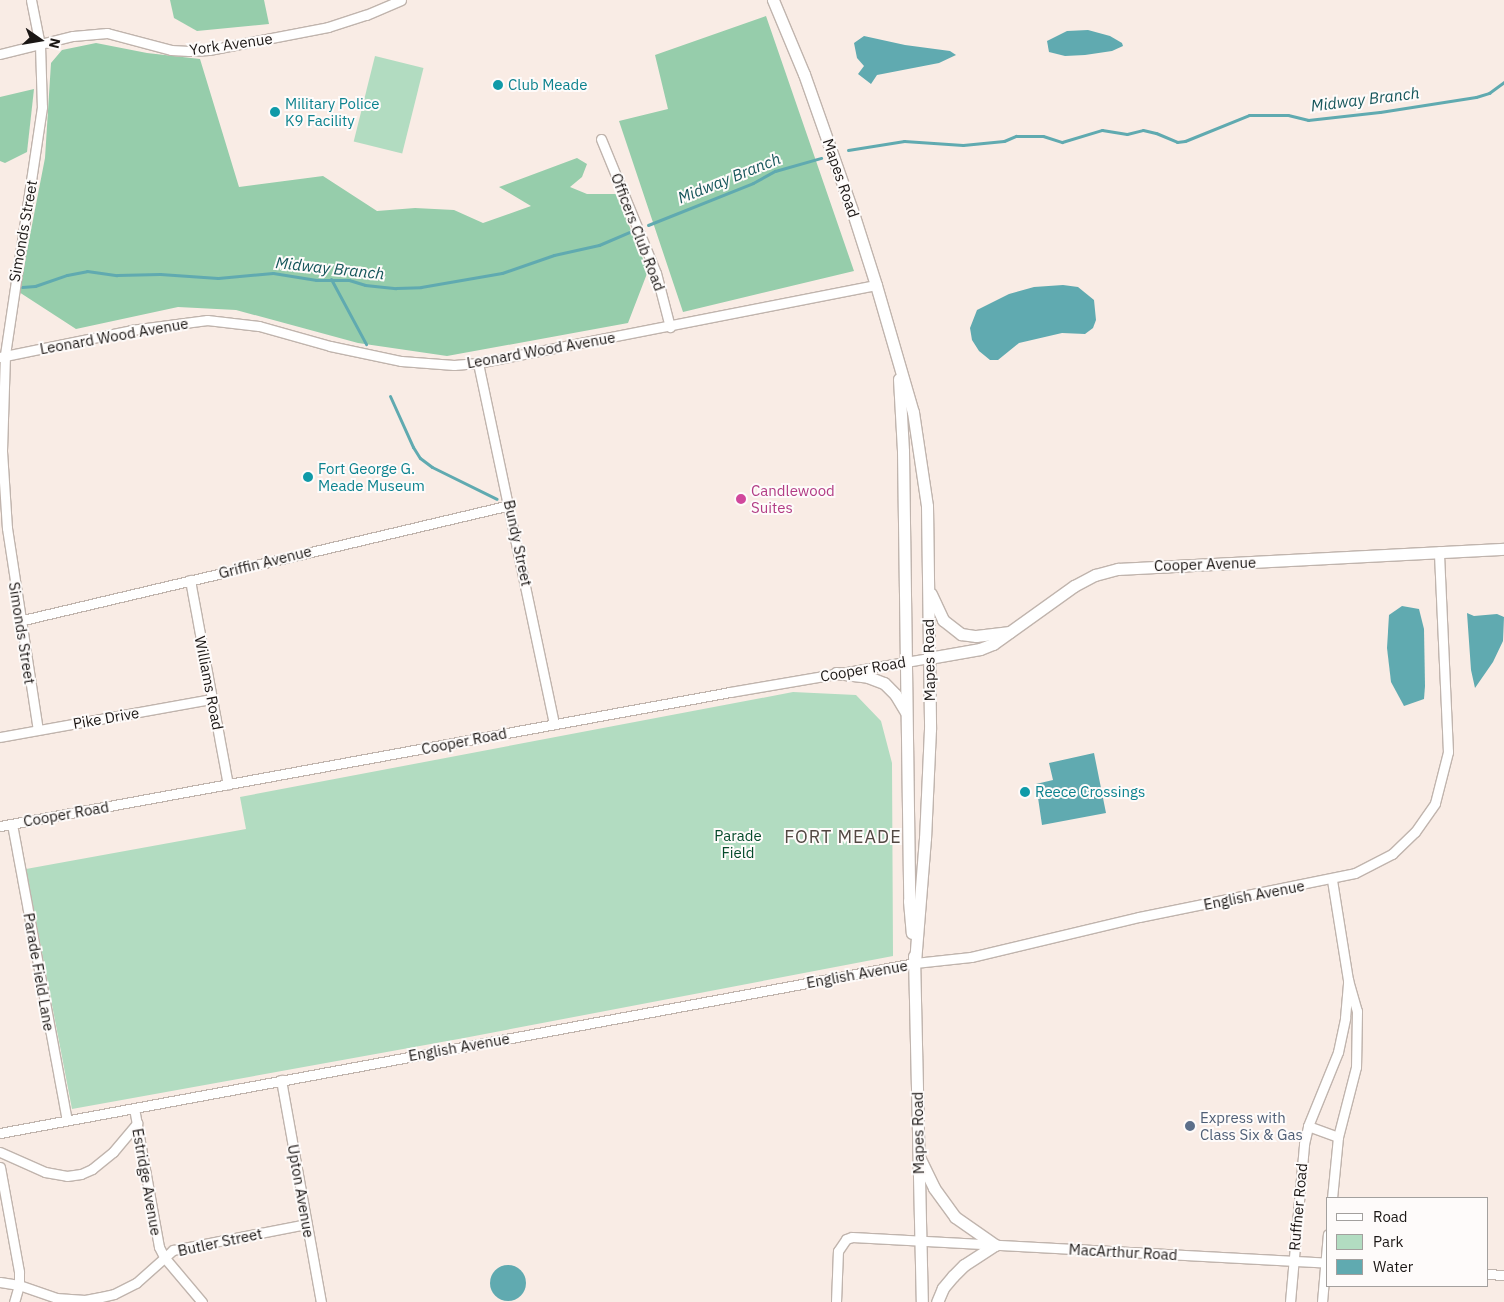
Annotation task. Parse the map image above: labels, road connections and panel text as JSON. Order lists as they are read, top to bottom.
{
  "streets": {
    "street": [
      "York Avenue",
      "Mapes Road",
      "Simonds Street",
      "Officers Club Road",
      "Leonard Wood Avenue",
      "Bundy Street",
      "Griffin Avenue",
      "Cooper Avenue",
      "Cooper Road",
      "Williams Road",
      "Pike Drive",
      "English Avenue",
      "Parade Field Lane",
      "Estridge Avenue",
      "Upton Avenue",
      "Ruffner Road",
      "Butler Street",
      "MacArthur Road"
    ]
  },
  "crossings": [
    ["York Avenue", "Simonds Street"],
    ["Mapes Road", "Leonard Wood Avenue"],
    ["Mapes Road", "Cooper Avenue"],
    ["Mapes Road", "Cooper Road"],
    ["Mapes Road", "English Avenue"],
    ["Mapes Road", "MacArthur Road"],
    ["Simonds Street", "Leonard Wood Avenue"],
    ["Simonds Street", "Griffin Avenue"],
    ["Simonds Street", "Pike Drive"],
    ["Officers Club Road", "Leonard Wood Avenue"],
    ["Leonard Wood Avenue", "Bundy Street"],
    ["Bundy Street", "Griffin Avenue"],
    ["Bundy Street", "Cooper Road"],
    ["Griffin Avenue", "Williams Road"],
    ["Cooper Avenue", "Cooper Road"],
    ["Cooper Avenue", "English Avenue"],
    ["Cooper Road", "Williams Road"],
    ["Cooper Road", "Parade Field Lane"],
    ["Williams Road", "Pike Drive"],
    ["English Avenue", "Parade Field Lane"],
    ["English Avenue", "Estridge Avenue"],
    ["English Avenue", "Upton Avenue"],
    ["English Avenue", "Ruffner Road"],
    ["Estridge Avenue", "Butler Street"],
    ["Upton Avenue", "Butler Street"],
    ["Ruffner Road", "MacArthur Road"]
  ],
  "districts": ["FORT MEADE"],
  "water": ["Midway Branch"],
  "parks": ["Parade Field"],
  "places": [
    "Club Meade",
    "Military Police K9 Facility",
    "Fort George G. Meade Museum",
    "Candlewood Suites",
    "Reece Crossings",
    "Express with Class Six & Gas"
  ],
  "legend": ["Road", "Park", "Water"],
  "north": "right"
}
